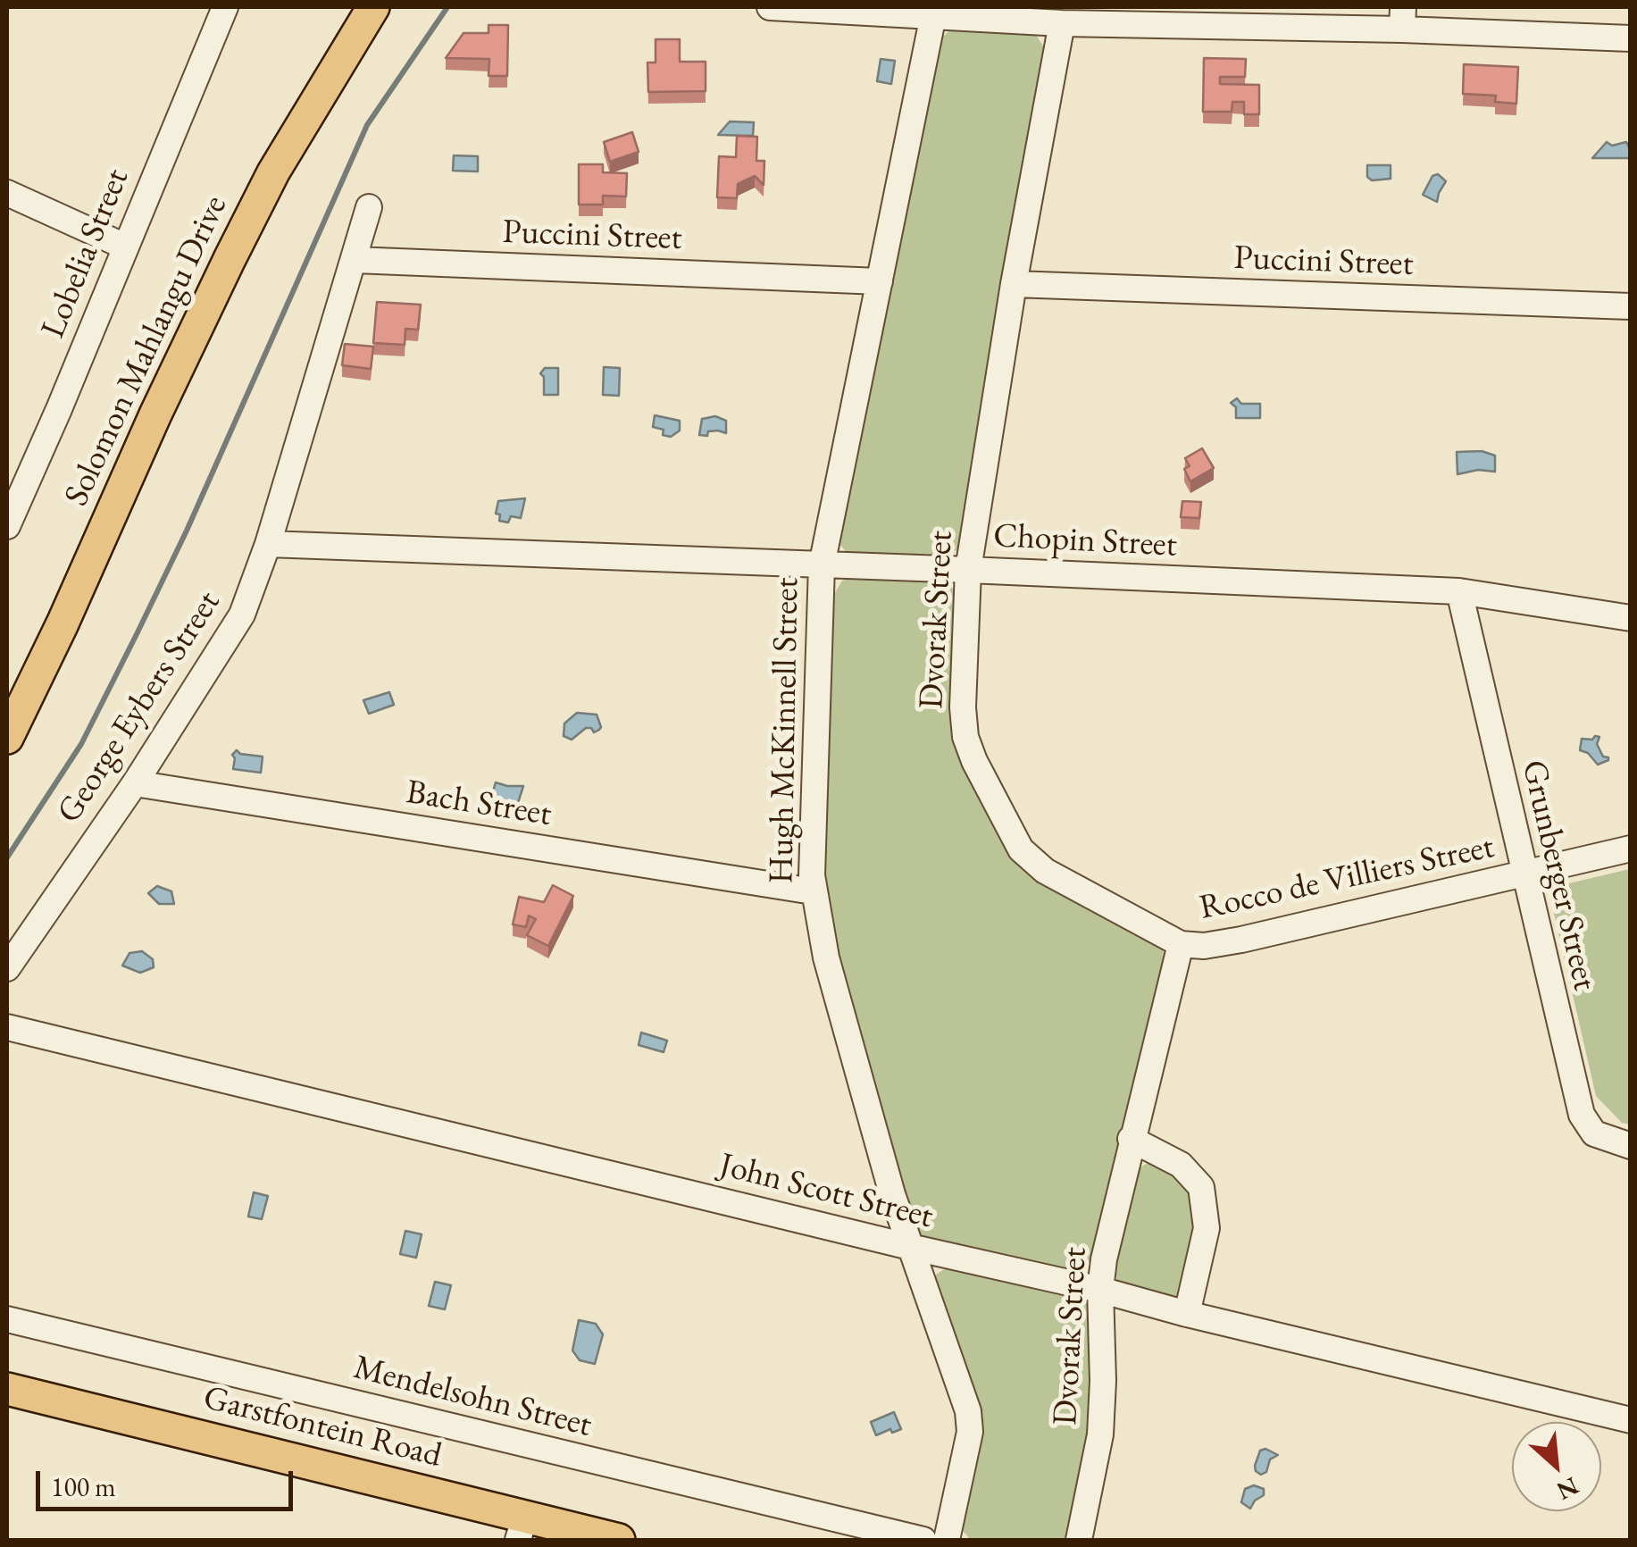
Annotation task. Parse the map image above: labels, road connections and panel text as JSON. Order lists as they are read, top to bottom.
{
  "streets": {
    "main road": ["Solomon Mahlangu Drive", "Garstfontein Road"],
    "street": [
      "Puccini Street",
      "Lobelia Street",
      "Chopin Street",
      "Dvorak Street",
      "George Eybers Street",
      "Hugh McKinnell Street",
      "Bach Street",
      "Grunberger Street",
      "Rocco de Villiers Street",
      "John Scott Street",
      "Mendelsohn Street"
    ]
  },
  "crossings": [
    ["Puccini Street", "Dvorak Street"],
    ["Puccini Street", "George Eybers Street"],
    ["Puccini Street", "Hugh McKinnell Street"],
    ["Chopin Street", "Dvorak Street"],
    ["Chopin Street", "George Eybers Street"],
    ["Chopin Street", "Hugh McKinnell Street"],
    ["Chopin Street", "Grunberger Street"],
    ["Dvorak Street", "Rocco de Villiers Street"],
    ["Dvorak Street", "John Scott Street"],
    ["George Eybers Street", "Bach Street"],
    ["Hugh McKinnell Street", "Bach Street"],
    ["Hugh McKinnell Street", "John Scott Street"],
    ["Grunberger Street", "Rocco de Villiers Street"]
  ],
  "scale_bar": "100 m",
  "north": "bottom right"
}
